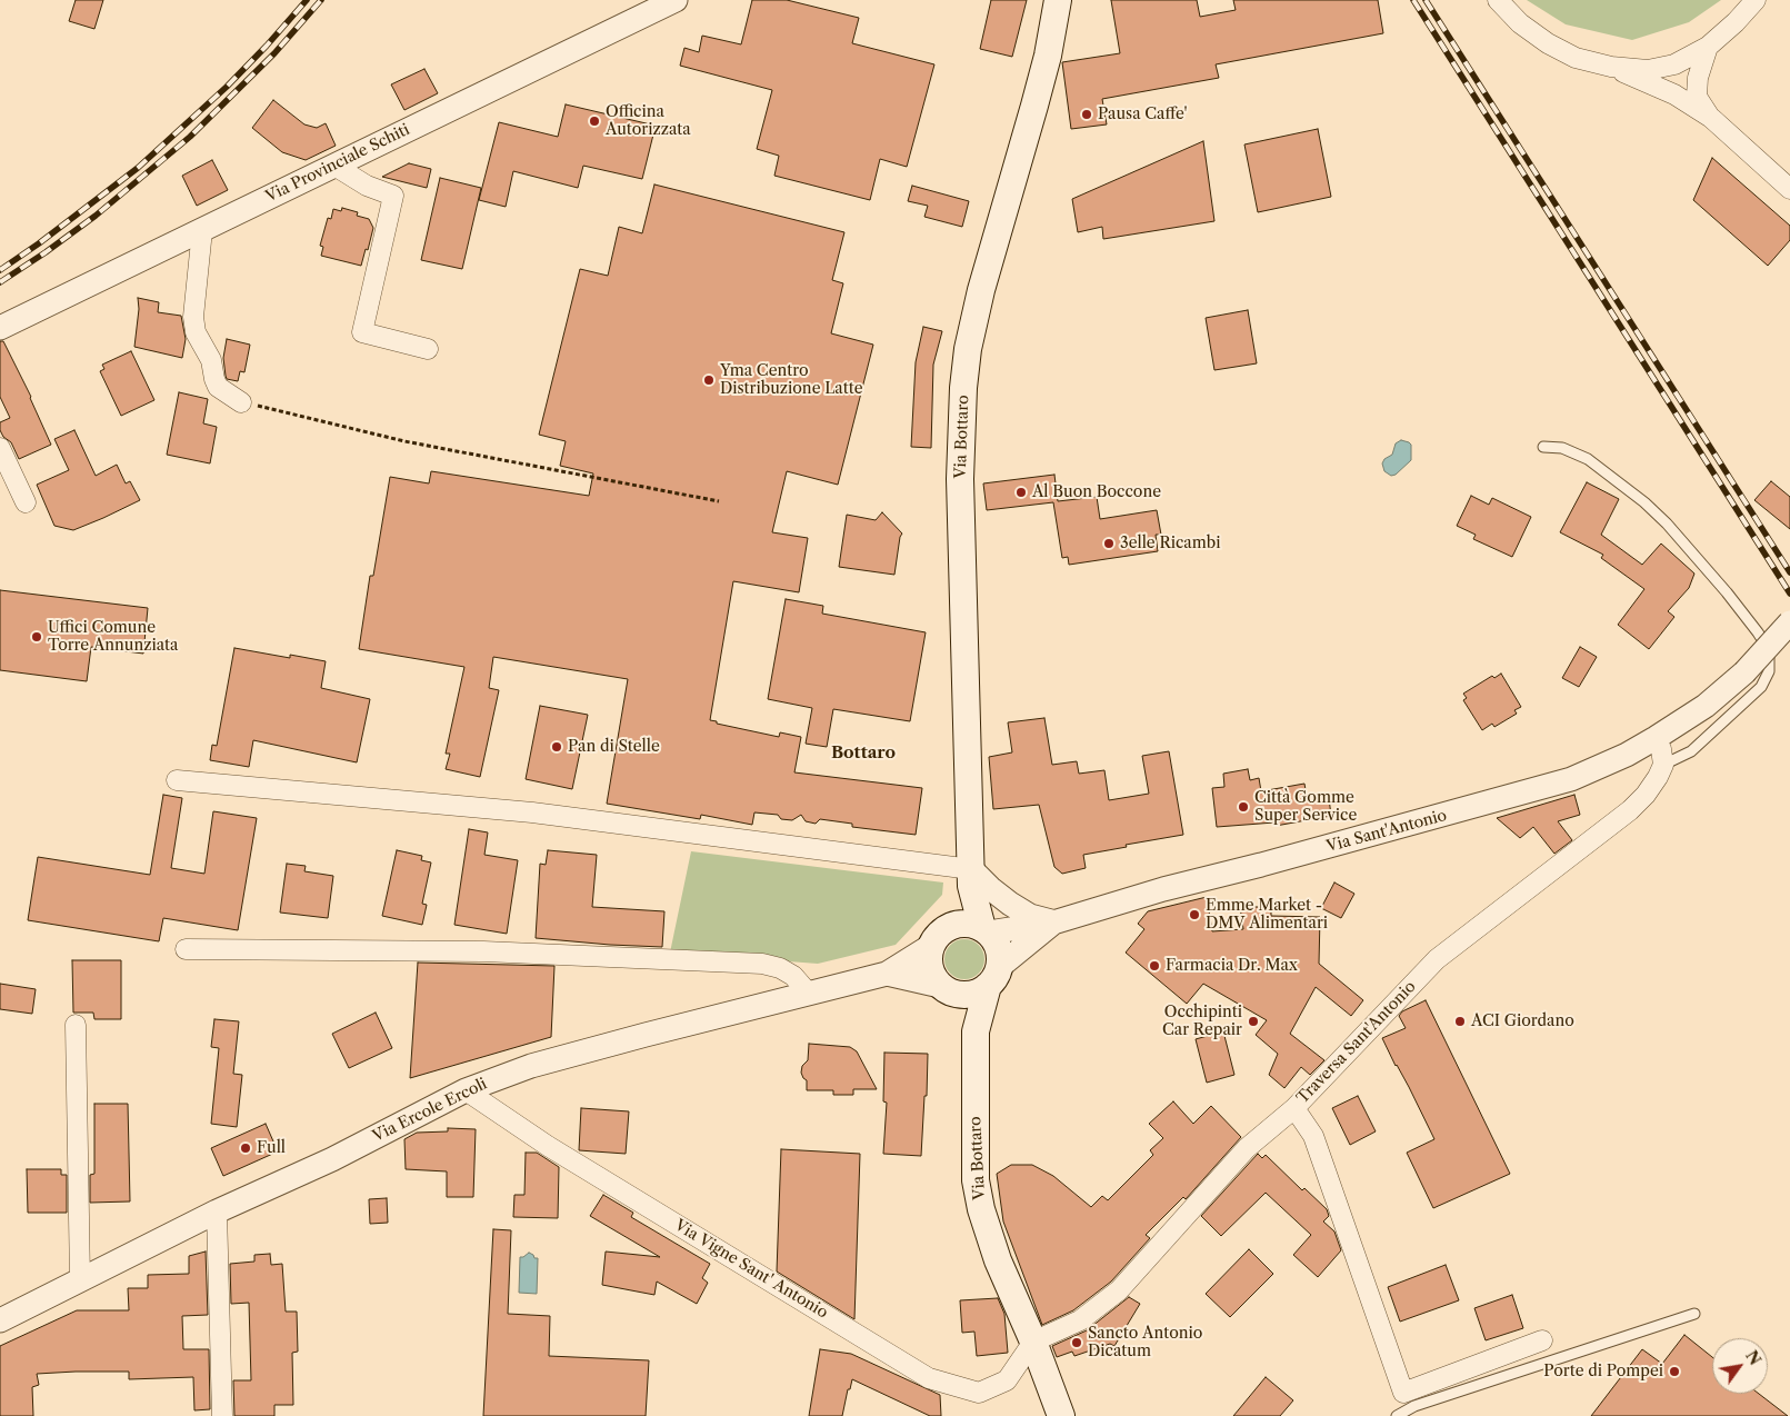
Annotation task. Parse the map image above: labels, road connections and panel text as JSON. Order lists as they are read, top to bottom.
{
  "streets": {
    "main road": ["Via Bottaro"],
    "street": [
      "Via Provinciale Schiti",
      "Via Sant'Antonio",
      "Traversa Sant'Antonio",
      "Via Ercole Ercoli",
      "Via Vigne Sant' Antonio"
    ]
  },
  "crossings": [
    ["Via Bottaro", "Via Sant'Antonio"],
    ["Via Bottaro", "Traversa Sant'Antonio"],
    ["Via Bottaro", "Via Ercole Ercoli"],
    ["Via Bottaro", "Via Vigne Sant' Antonio"],
    ["Via Sant'Antonio", "Via Ercole Ercoli"],
    ["Traversa Sant'Antonio", "Via Vigne Sant' Antonio"],
    ["Via Ercole Ercoli", "Via Vigne Sant' Antonio"]
  ],
  "districts": ["Bottaro"],
  "places": [
    "Pausa Caffe'",
    "Officina Autorizzata",
    "Yma Centro Distribuzione Latte",
    "Al Buon Boccone",
    "3elle Ricambi",
    "Uffici Comune Torre Annunziata",
    "Pan di Stelle",
    "Città Gomme Super Service",
    "Emme Market - DMV Alimentari",
    "Farmacia Dr. Max",
    "Occhipinti Car Repair",
    "ACI Giordano",
    "Full",
    "Sancto Antonio Dicatum",
    "Porte di Pompei"
  ],
  "north": "top right"
}
